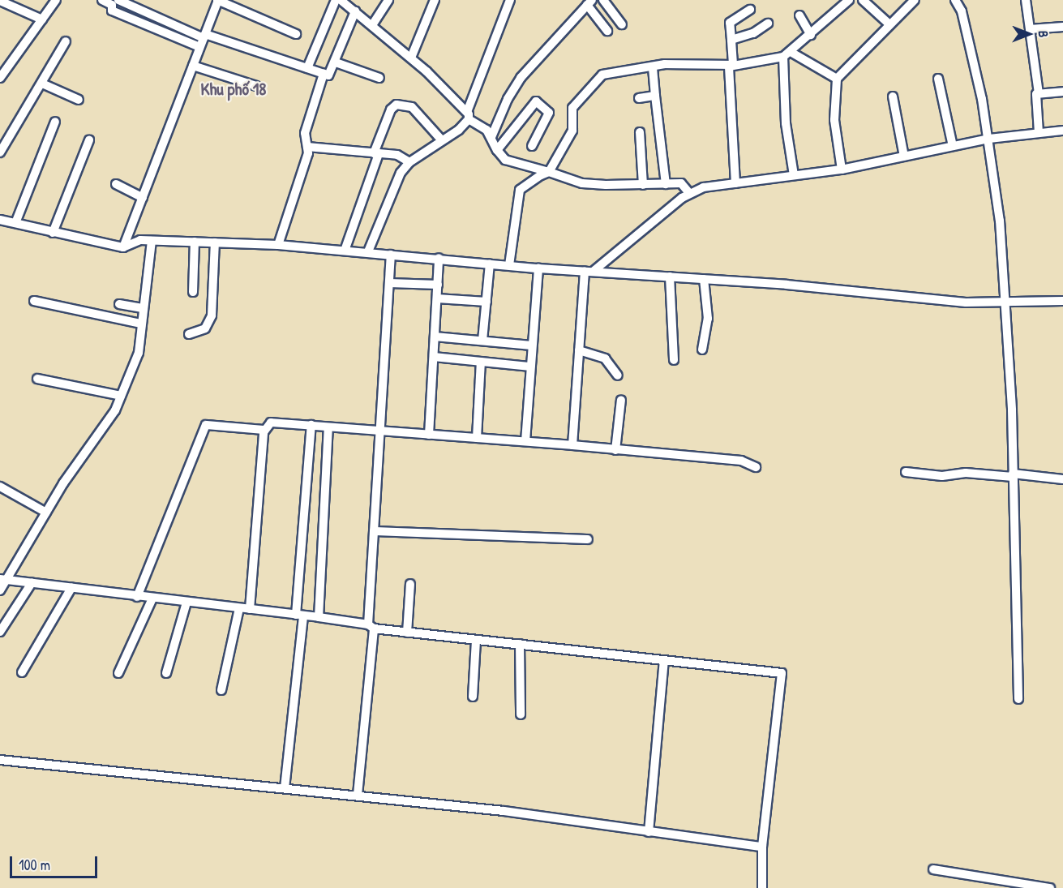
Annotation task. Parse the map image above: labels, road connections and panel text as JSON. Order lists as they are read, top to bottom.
{
  "districts": ["Khu phố 18"],
  "scale_bar": "100 m",
  "north": "right"
}
